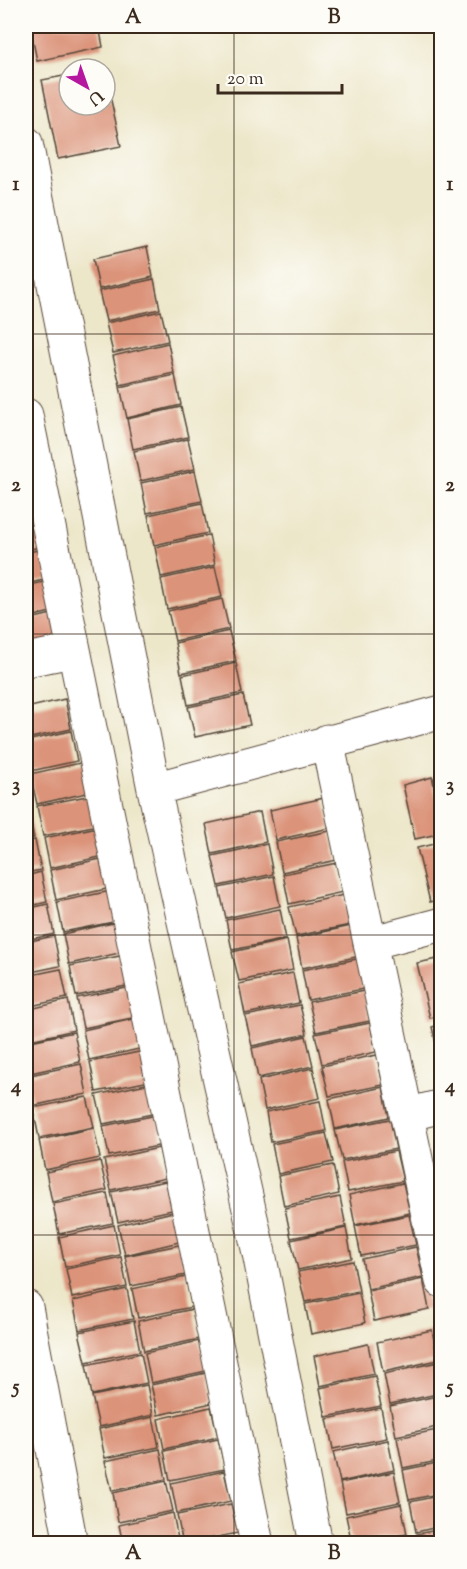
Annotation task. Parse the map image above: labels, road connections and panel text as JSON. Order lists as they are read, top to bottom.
{
  "scale_bar": "20 m",
  "north": "bottom right",
  "grid": {
    "columns": ["A", "B"],
    "rows": [
      "1",
      "2",
      "3",
      "4",
      "5"
    ]
  }
}
